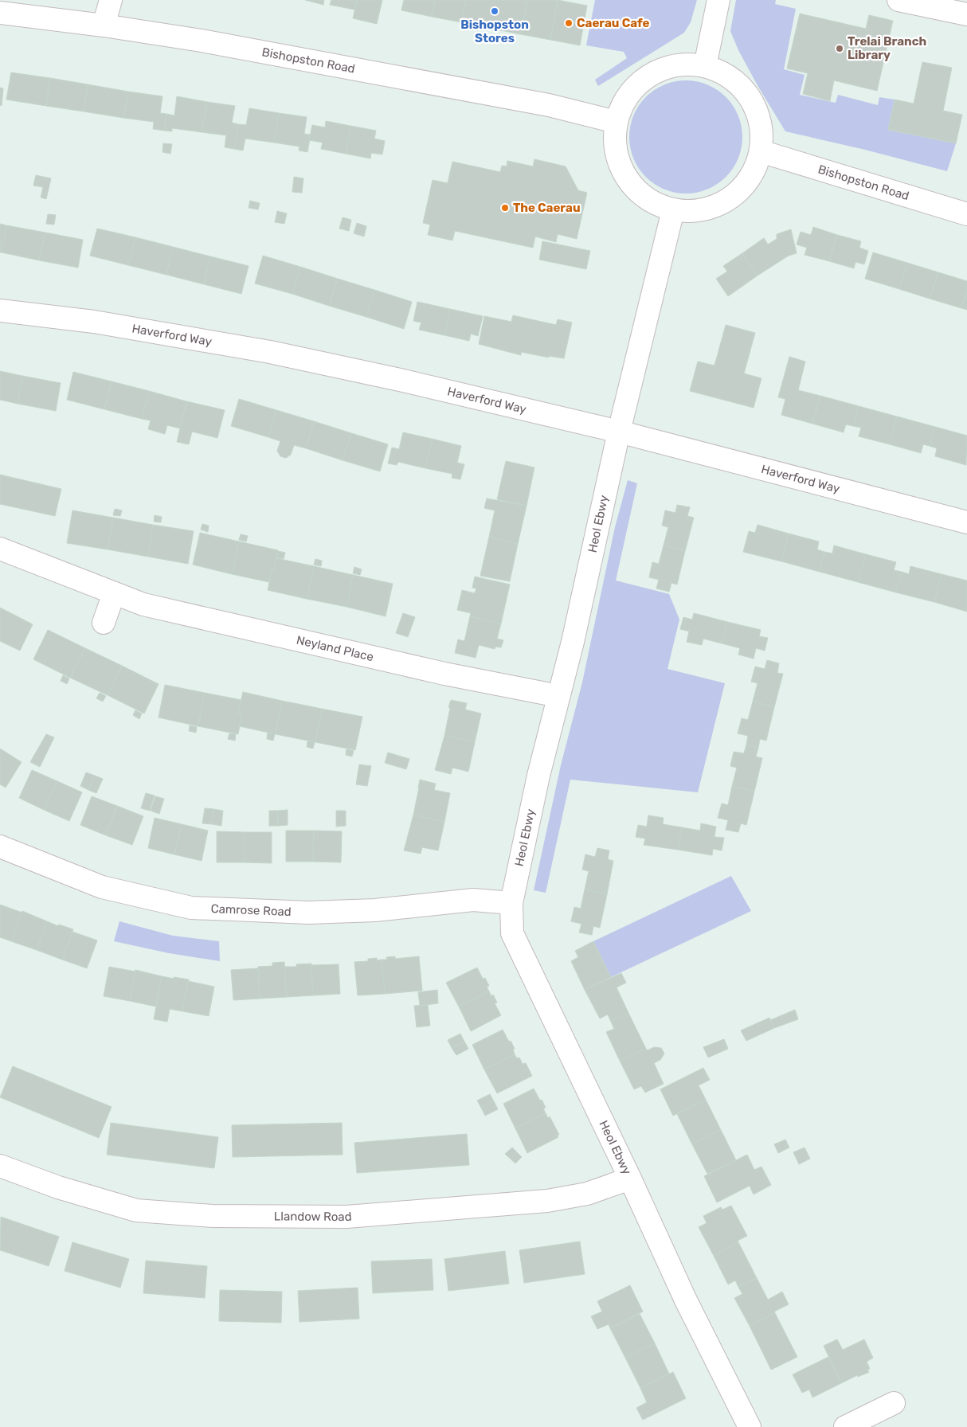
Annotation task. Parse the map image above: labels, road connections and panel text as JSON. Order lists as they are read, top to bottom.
{
  "streets": {
    "street": [
      "Bishopston Road",
      "Haverford Way",
      "Heol Ebwy",
      "Neyland Place",
      "Camrose Road",
      "Llandow Road"
    ]
  },
  "crossings": [
    ["Haverford Way", "Heol Ebwy"],
    ["Heol Ebwy", "Neyland Place"],
    ["Heol Ebwy", "Camrose Road"],
    ["Heol Ebwy", "Llandow Road"]
  ],
  "places": [
    "Bishopston Stores",
    "Caerau Cafe",
    "Trelai Branch Library",
    "The Caerau"
  ]
}
